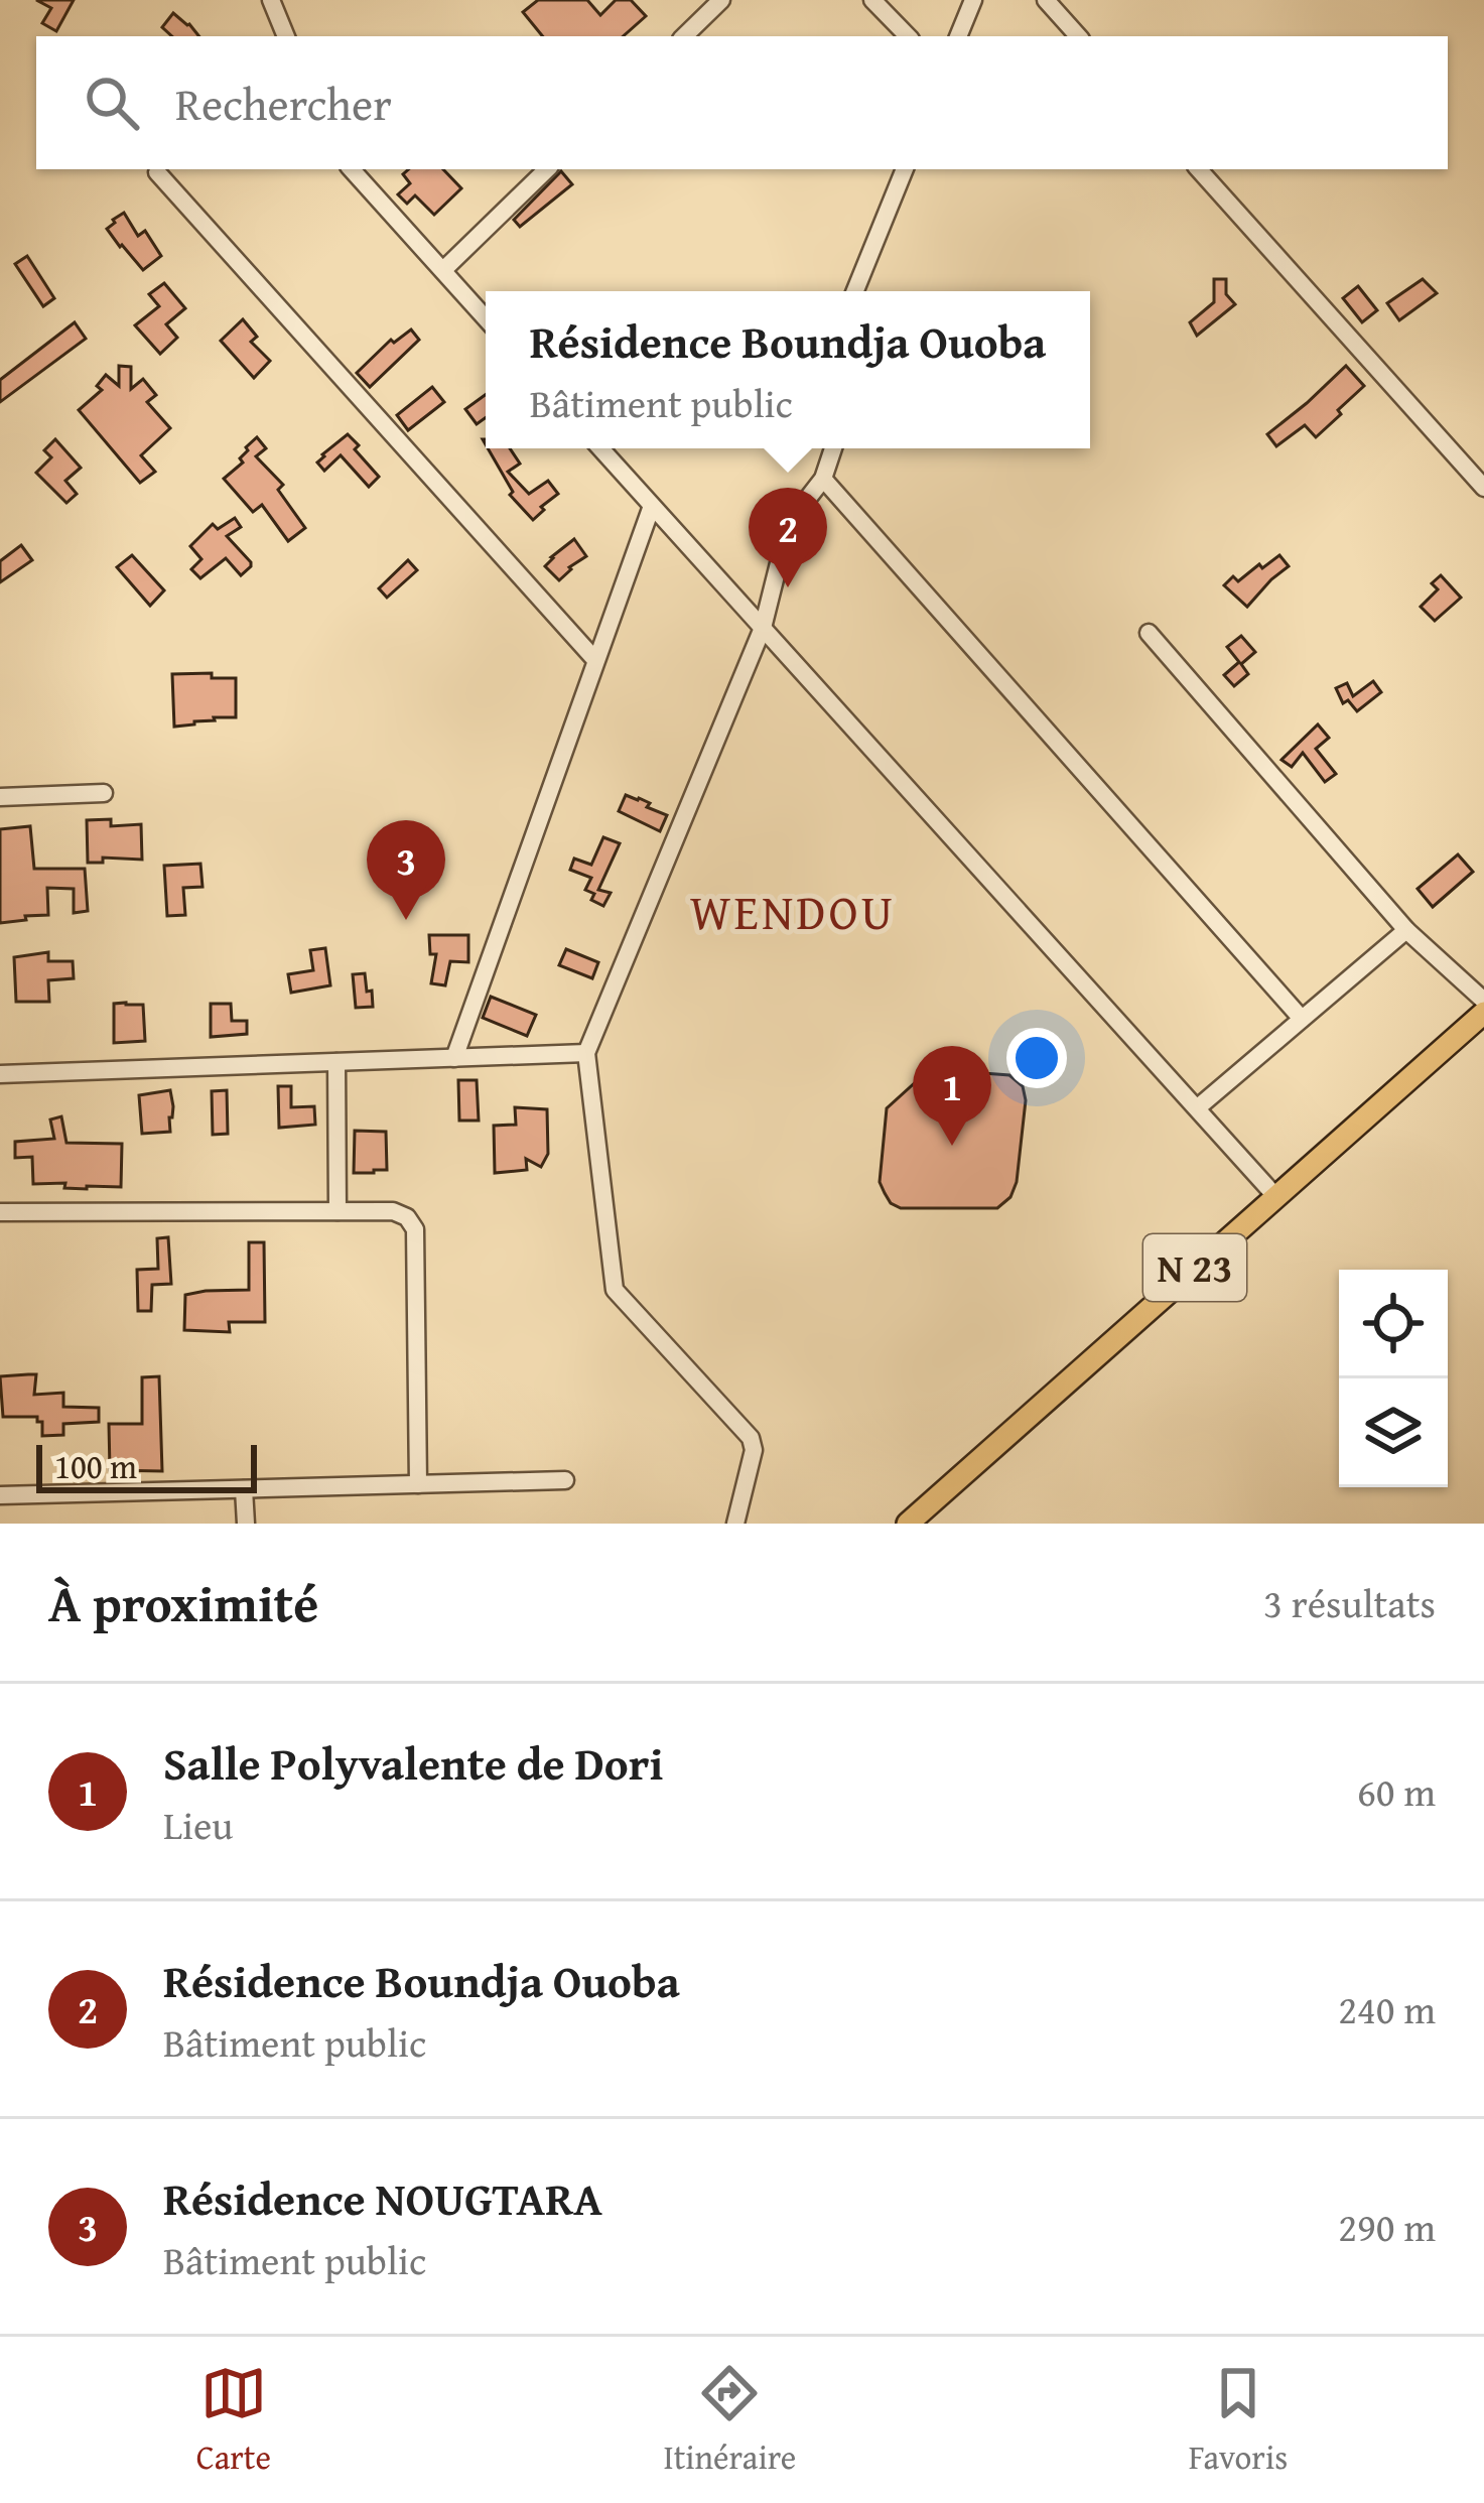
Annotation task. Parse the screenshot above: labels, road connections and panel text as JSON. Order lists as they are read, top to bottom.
{
  "streets": {
    "main road": ["N 23"]
  },
  "districts": ["WENDOU"],
  "scale_bar": "100 m",
  "page": {
    "search": "Rechercher",
    "popup": ["Résidence Boundja Ouoba", "Bâtiment public"],
    "pins": ["2", "3", "1"],
    "scale": "100 m",
    "heading": ["À proximité", "3 résultats"],
    "list": [
      {
        "mark": "1",
        "name": "Salle Polyvalente de Dori",
        "note": "Lieu",
        "value": "60 m"
      },
      {
        "mark": "2",
        "name": "Résidence Boundja Ouoba",
        "note": "Bâtiment public",
        "value": "240 m"
      },
      {
        "mark": "3",
        "name": "Résidence NOUGTARA",
        "note": "Bâtiment public",
        "value": "290 m"
      }
    ],
    "nav": ["Carte", "Itinéraire", "Favoris"]
  }
}
